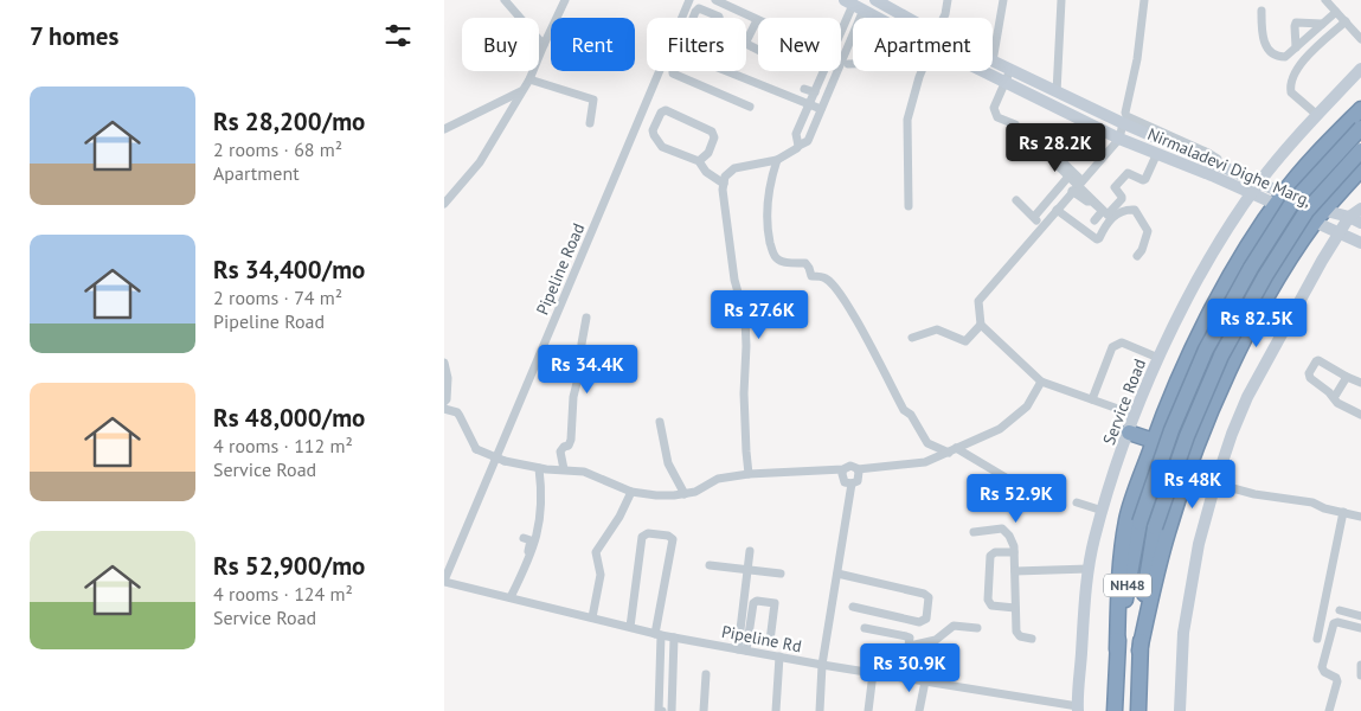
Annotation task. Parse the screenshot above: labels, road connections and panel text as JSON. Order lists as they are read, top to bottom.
{
  "streets": {
    "highway": ["NH48"],
    "street": [
      "Nirmaladevi Dighe Marg,",
      "Pipeline Road",
      "Service Road",
      "Pipeline Rd"
    ]
  },
  "crossings": [
    ["Nirmaladevi Dighe Marg,", "Service Road"],
    ["Pipeline Road", "Pipeline Rd"],
    ["Service Road", "Pipeline Rd"]
  ],
  "page": {
    "heading": "7 homes",
    "chip": [
      "Buy",
      "Rent",
      "Filters",
      "New",
      "Apartment"
    ],
    "list": [
      {
        "name": "Rs 28,200/mo",
        "note": "2 rooms · 68 m² · Apartment"
      },
      {
        "name": "Rs 34,400/mo",
        "note": "2 rooms · 74 m² · Pipeline Road"
      },
      {
        "name": "Rs 48,000/mo",
        "note": "4 rooms · 112 m² · Service Road"
      },
      {
        "name": "Rs 52,900/mo",
        "note": "4 rooms · 124 m² · Service Road"
      }
    ],
    "price": [
      "Rs 28.2K",
      "Rs 27.6K",
      "Rs 82.5K",
      "Rs 34.4K",
      "Rs 48K",
      "Rs 52.9K",
      "Rs 30.9K"
    ]
  }
}
